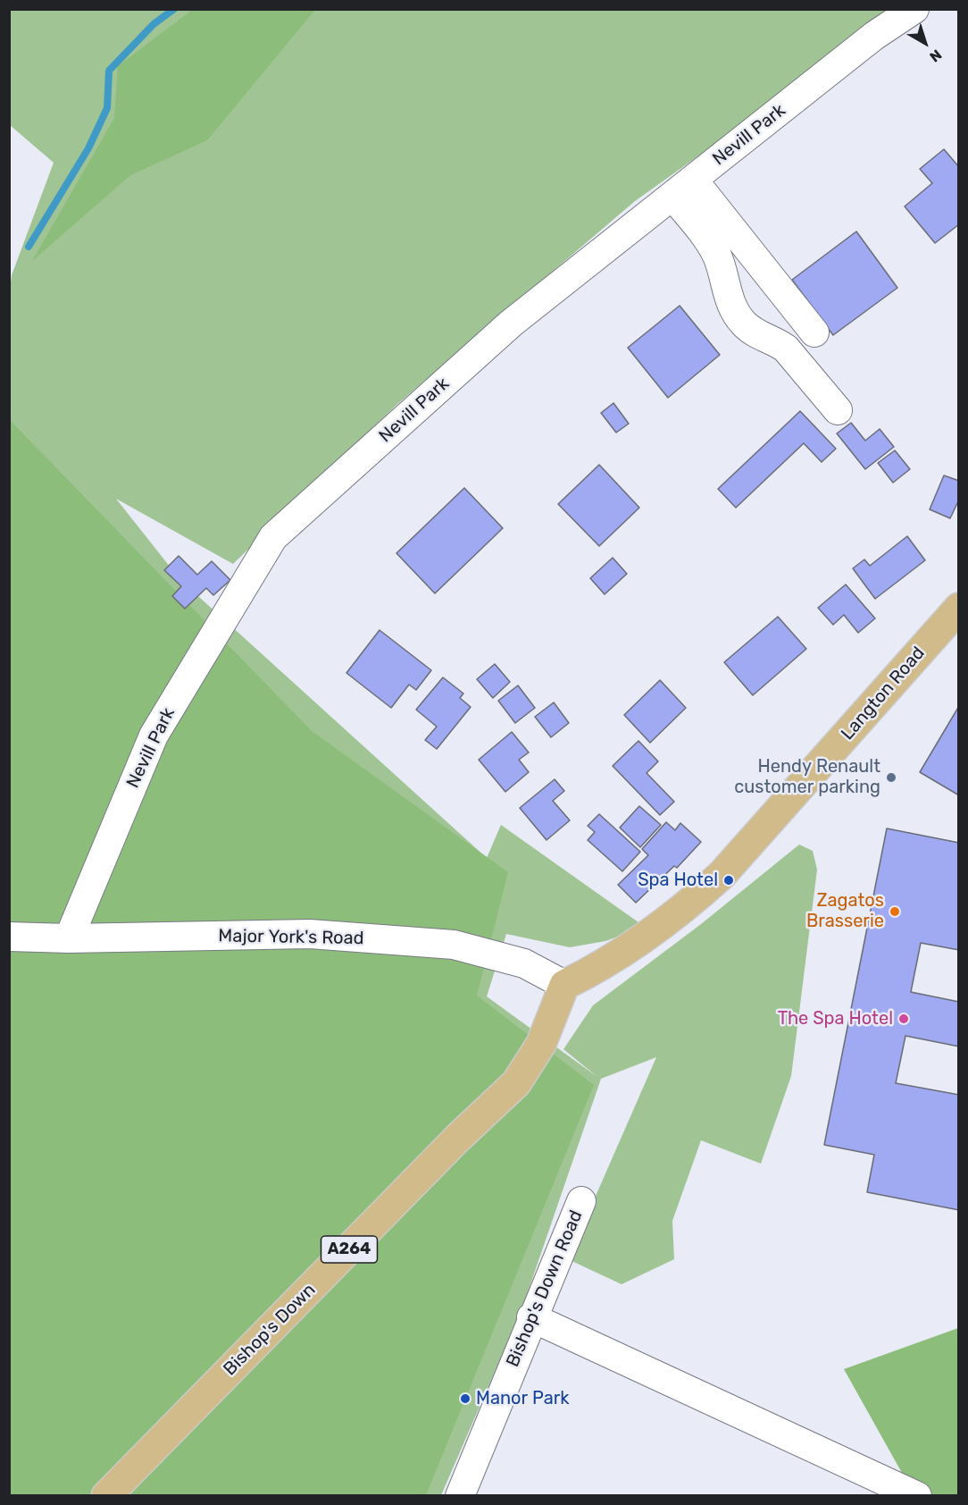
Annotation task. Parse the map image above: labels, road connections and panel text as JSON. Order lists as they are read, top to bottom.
{
  "streets": {
    "main road": ["Langton Road", "A264", "Bishop's Down"],
    "street": ["Nevill Park", "Major York's Road", "Bishop's Down Road"]
  },
  "crossings": [
    ["Nevill Park", "Major York's Road"],
    ["Langton Road", "Major York's Road"],
    ["Langton Road", "Bishop's Down"],
    ["Major York's Road", "Bishop's Down"]
  ],
  "places": [
    "Hendy Renault customer parking",
    "Spa Hotel",
    "Zagatos Brasserie",
    "The Spa Hotel",
    "Manor Park"
  ],
  "north": "bottom right"
}
